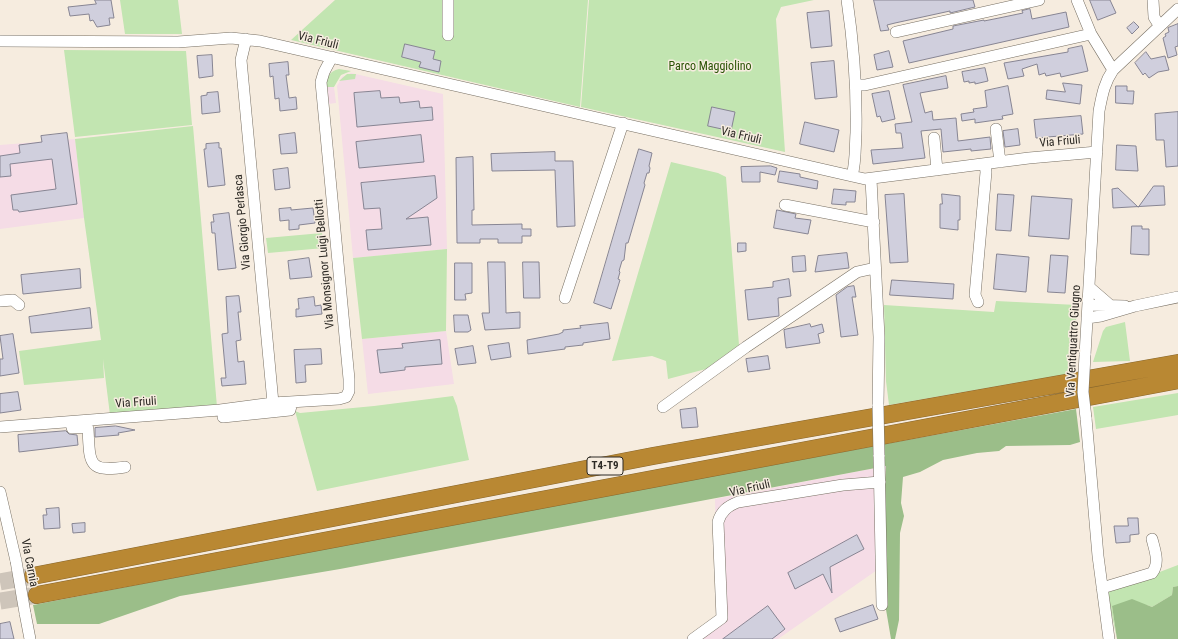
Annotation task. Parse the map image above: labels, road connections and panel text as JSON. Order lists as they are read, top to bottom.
{
  "streets": {
    "highway": ["T4-T9"],
    "street": [
      "Via Friuli",
      "Via Giorgio Perlasca",
      "Via Monsignor Luigi Bellotti",
      "Via Ventiquattro Giugno",
      "Via Carnia"
    ]
  },
  "crossings": [
    ["Via Friuli", "Via Giorgio Perlasca"],
    ["Via Friuli", "Via Monsignor Luigi Bellotti"],
    ["Via Friuli", "Via Ventiquattro Giugno"],
    ["Via Giorgio Perlasca", "Via Monsignor Luigi Bellotti"]
  ],
  "parks": ["Parco Maggiolino"]
}
